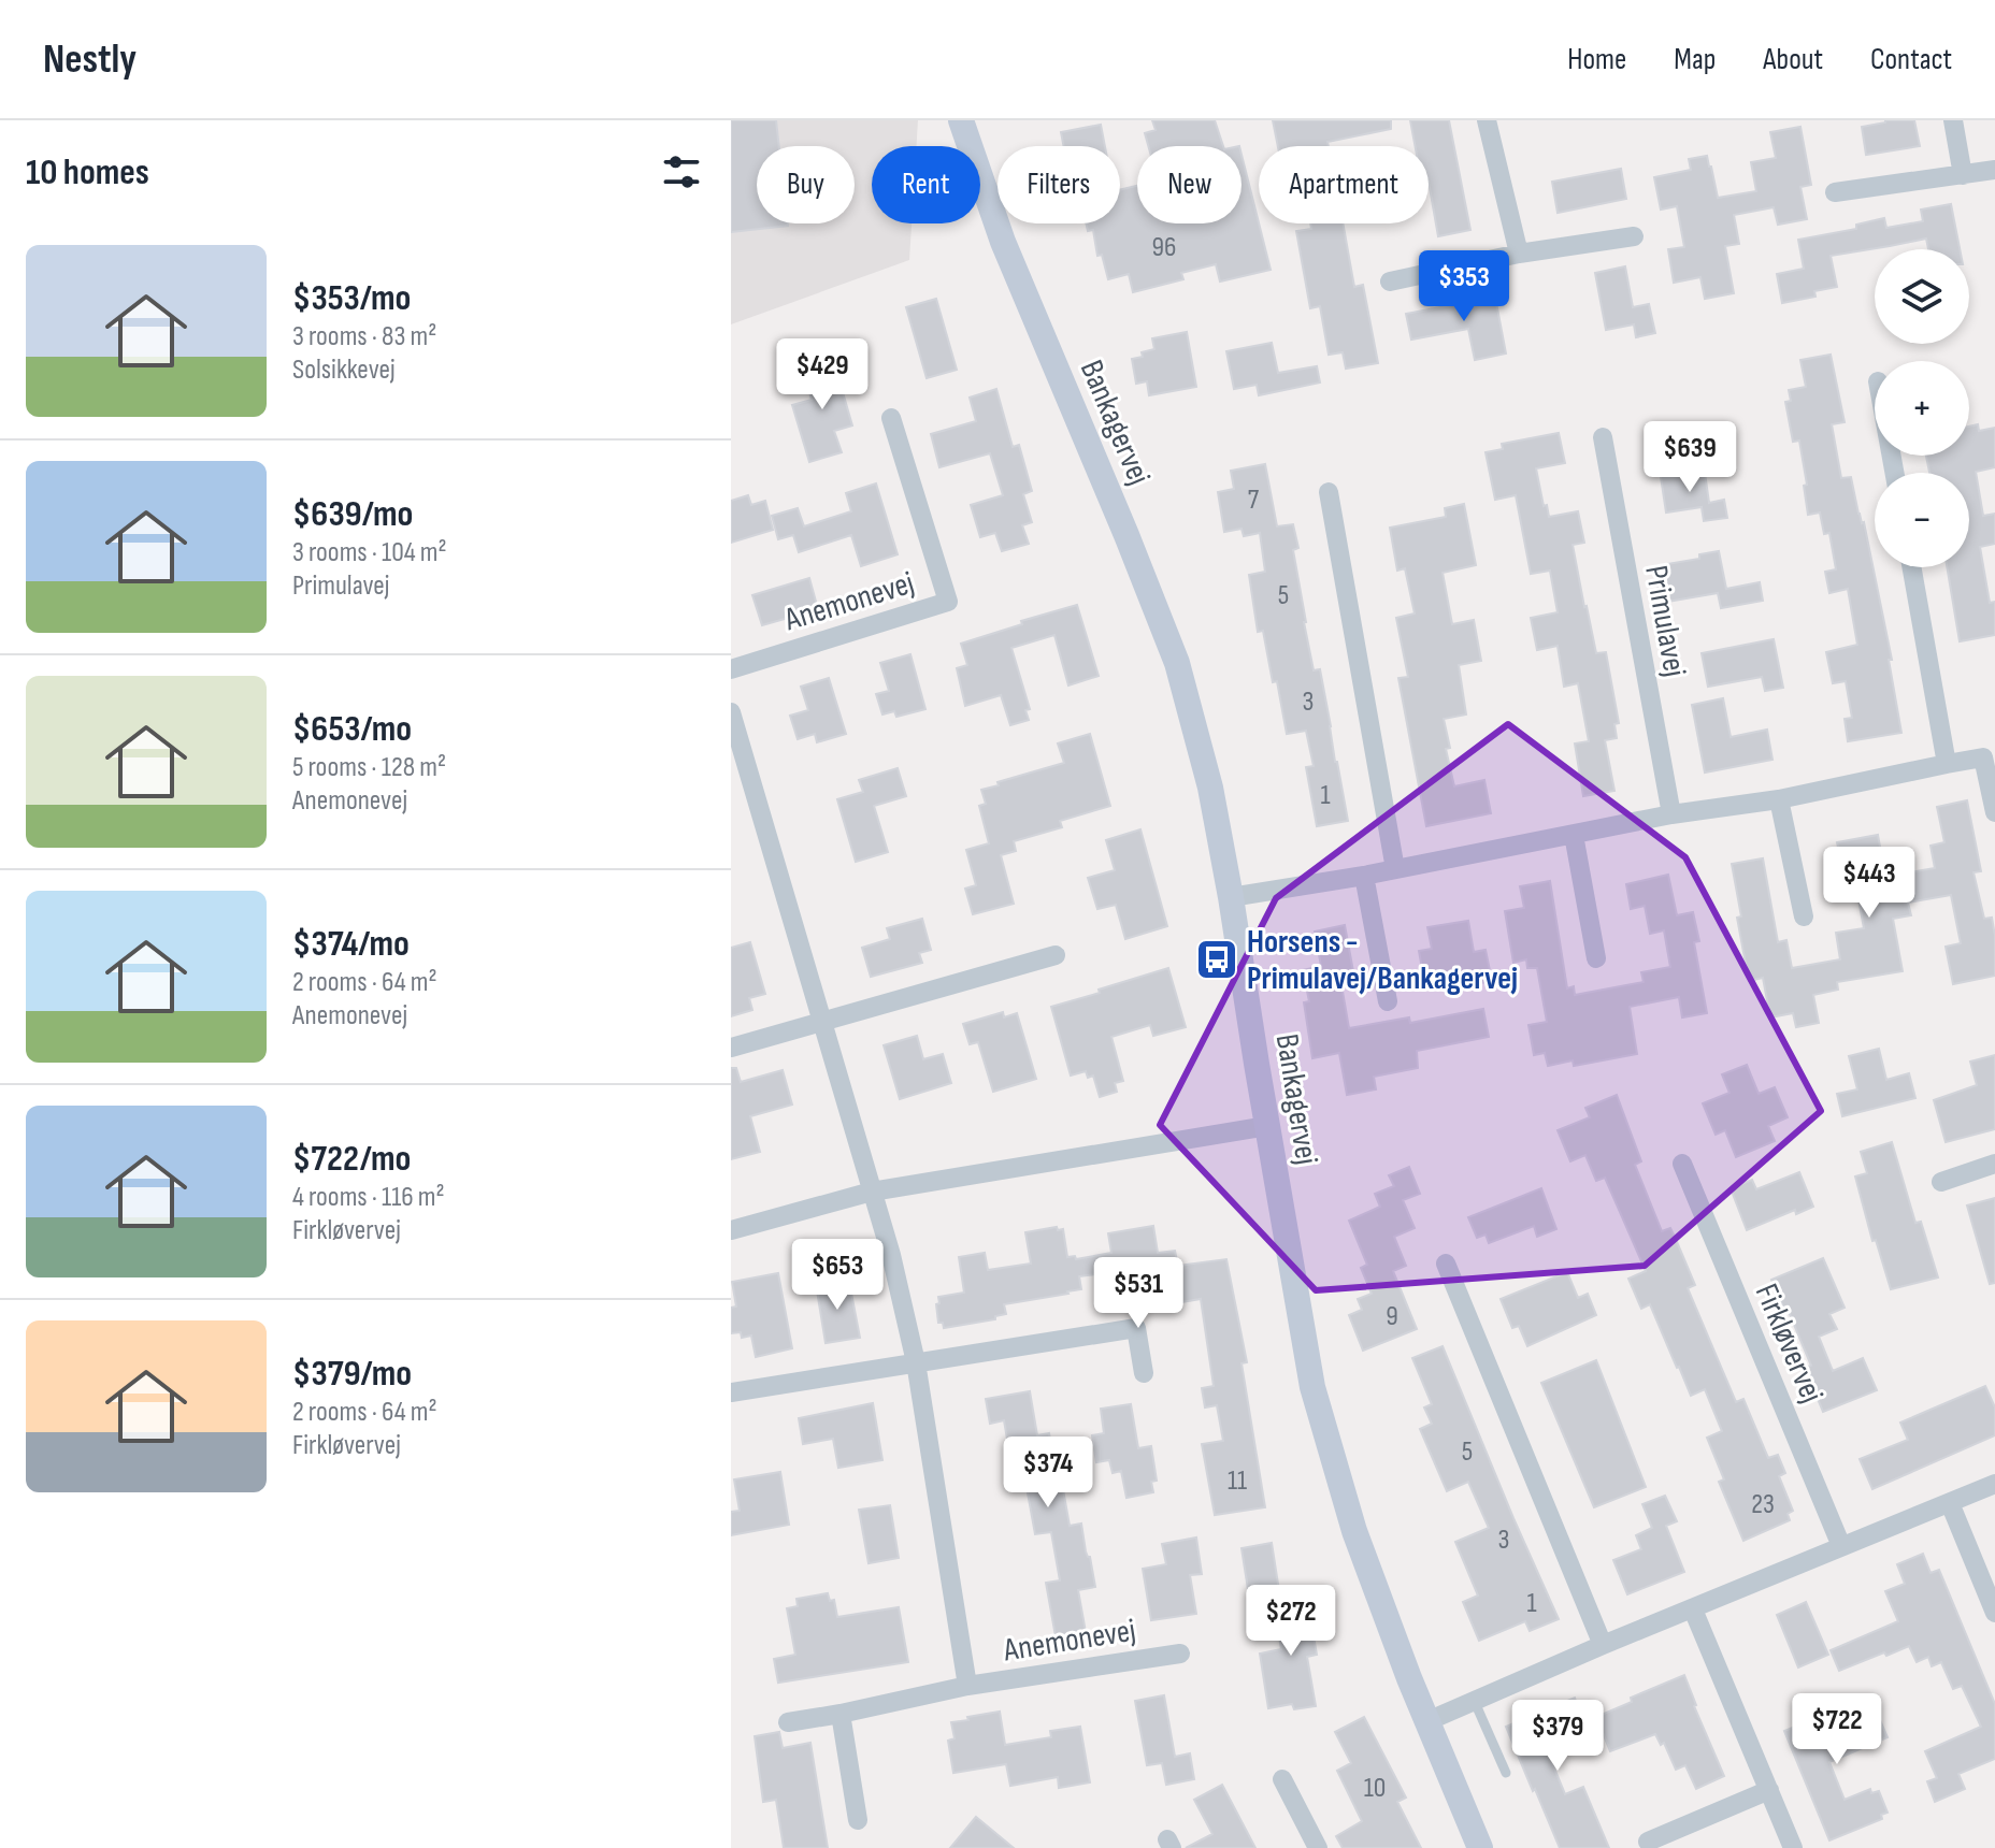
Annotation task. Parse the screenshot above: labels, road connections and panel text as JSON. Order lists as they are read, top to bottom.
{
  "streets": {
    "street": [
      "Bankagervej",
      "Anemonevej",
      "Primulavej",
      "Firkløvervej"
    ]
  },
  "places": {
    "bus stop": ["Horsens - Primulavej/Bankagervej"]
  },
  "house_numbers": [
    "96",
    "7",
    "5",
    "3",
    "1",
    "9",
    "5",
    "11",
    "23",
    "3",
    "1",
    "10"
  ],
  "page": {
    "header": "Nestly",
    "nav": [
      "Home",
      "Map",
      "About",
      "Contact"
    ],
    "heading": "10 homes",
    "chip": [
      "Buy",
      "Rent",
      "Filters",
      "New",
      "Apartment"
    ],
    "list": [
      {
        "name": "$353/mo",
        "note": "3 rooms · 83 m² · Solsikkevej"
      },
      {
        "name": "$639/mo",
        "note": "3 rooms · 104 m² · Primulavej"
      },
      {
        "name": "$653/mo",
        "note": "5 rooms · 128 m² · Anemonevej"
      },
      {
        "name": "$374/mo",
        "note": "2 rooms · 64 m² · Anemonevej"
      },
      {
        "name": "$722/mo",
        "note": "4 rooms · 116 m² · Firkløvervej"
      },
      {
        "name": "$379/mo",
        "note": "2 rooms · 64 m² · Firkløvervej"
      }
    ],
    "map_buttons": ["+", "−"],
    "price": [
      "$353",
      "$429",
      "$639",
      "$443",
      "$653",
      "$531",
      "$374",
      "$272",
      "$722",
      "$379"
    ]
  }
}
